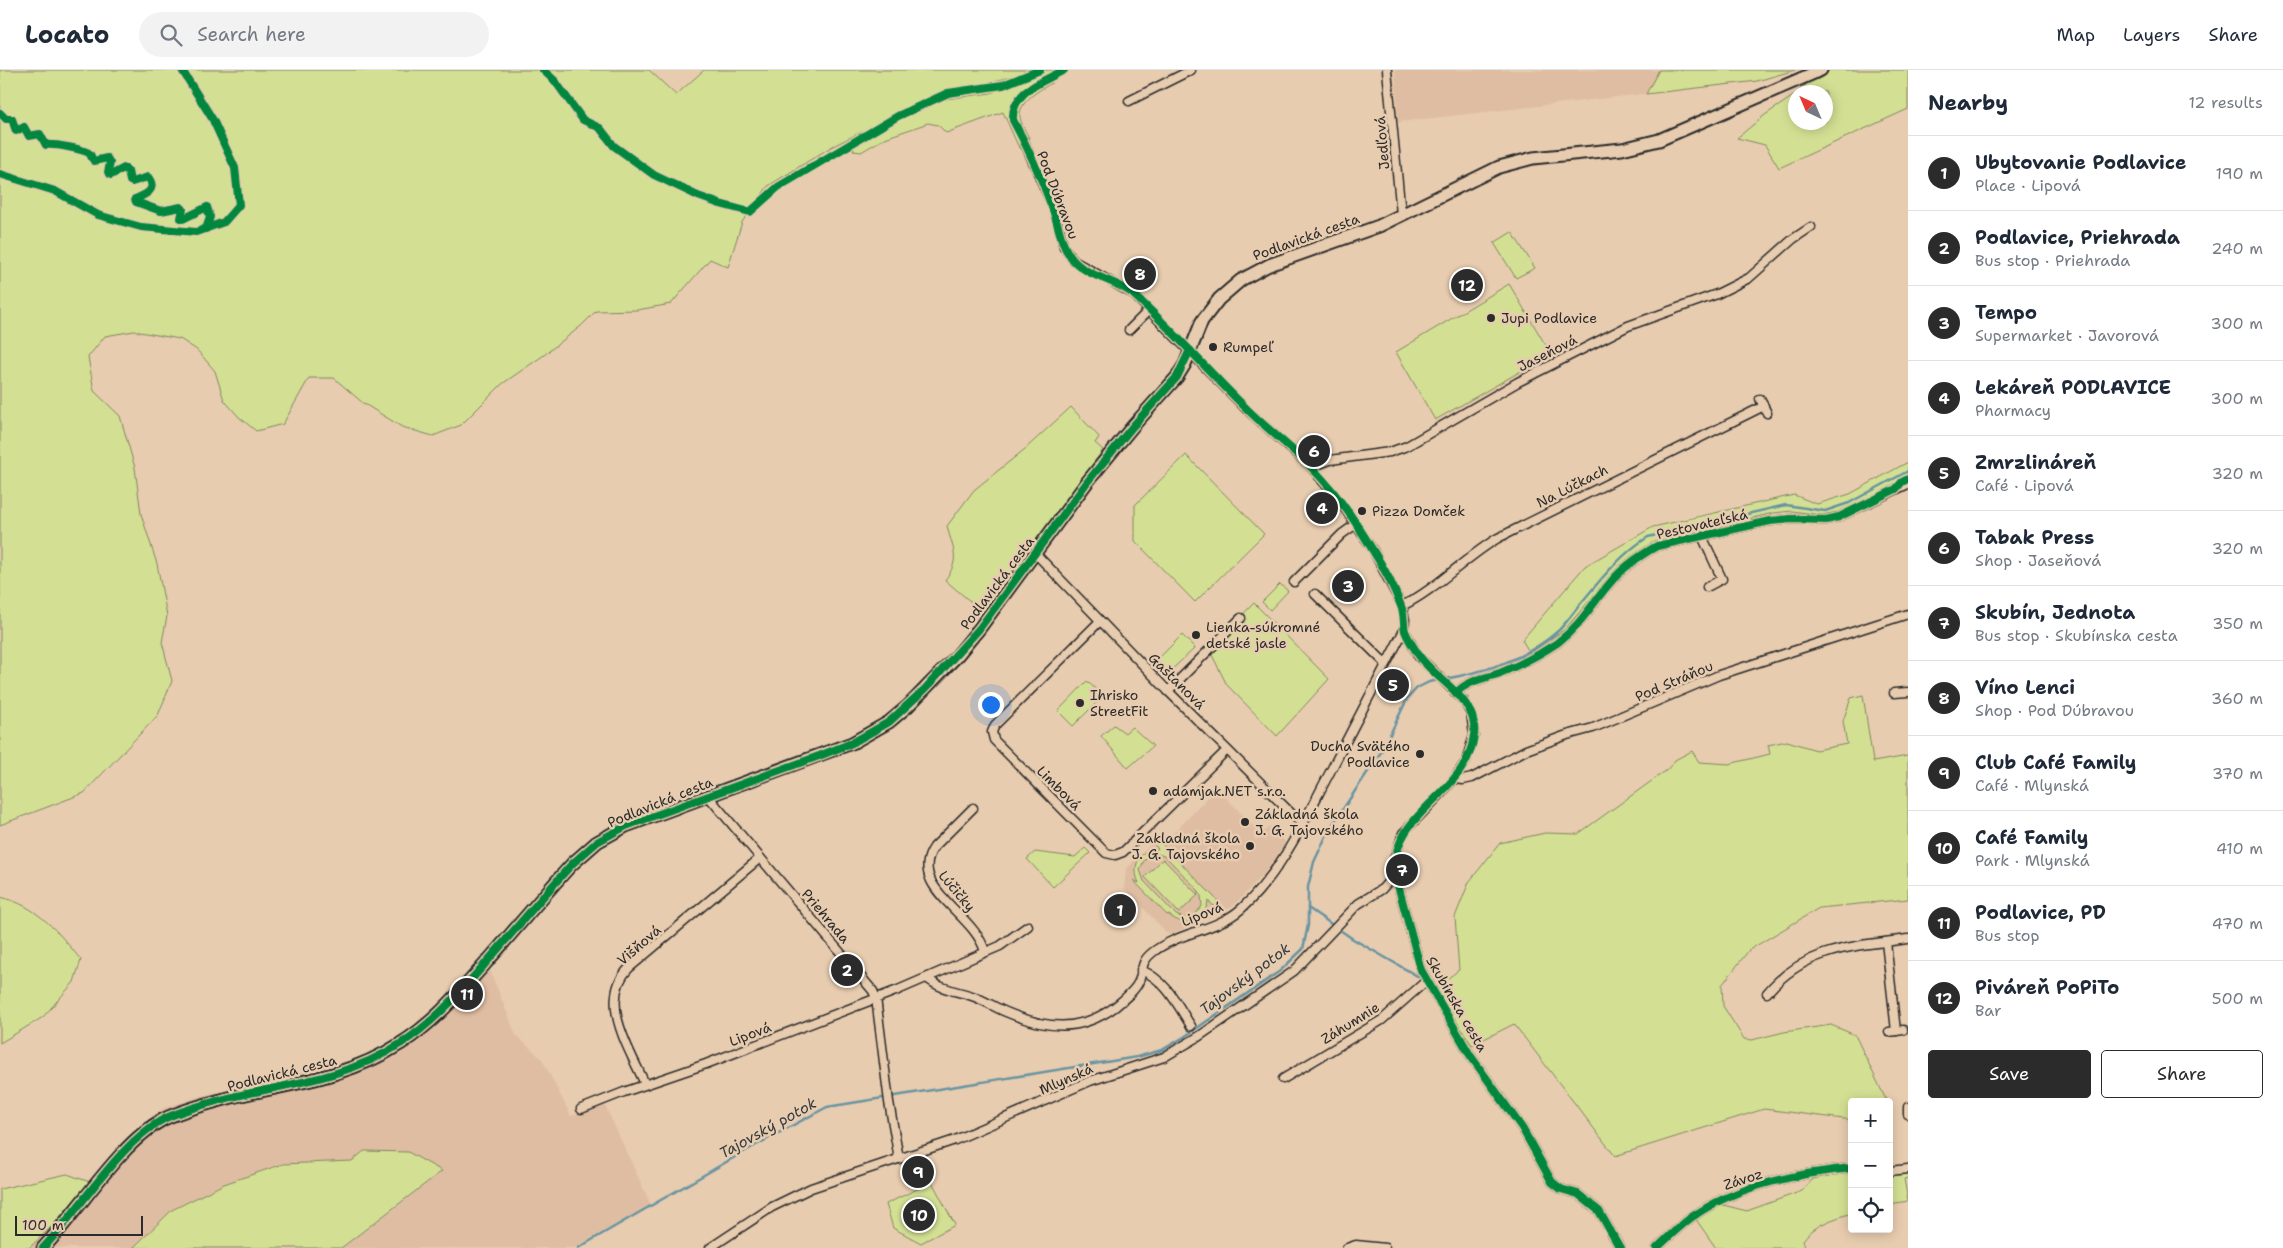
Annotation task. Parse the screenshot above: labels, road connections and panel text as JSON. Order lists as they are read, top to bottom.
{
  "streets": {
    "main road": ["Podlavická cesta"],
    "street": [
      "Jedľová",
      "Pod Dúbravou",
      "Jaseňová",
      "Na Lúčkach",
      "Pestovateľská",
      "Gaštanová",
      "Pod Stráňou",
      "Limbová",
      "Lúčičky",
      "Lipová",
      "Priehrada",
      "Višňová",
      "Skubínska cesta",
      "Záhumnie",
      "Mlynská",
      "Závoz"
    ]
  },
  "crossings": [
    ["Jedľová", "Podlavická cesta"],
    ["Pod Dúbravou", "Podlavická cesta"],
    ["Pod Dúbravou", "Jaseňová"],
    ["Pod Dúbravou", "Na Lúčkach"],
    ["Podlavická cesta", "Gaštanová"],
    ["Podlavická cesta", "Priehrada"],
    ["Pestovateľská", "Skubínska cesta"],
    ["Gaštanová", "Limbová"],
    ["Gaštanová", "Lipová"],
    ["Pod Stráňou", "Skubínska cesta"],
    ["Lúčičky", "Lipová"],
    ["Lipová", "Priehrada"],
    ["Lipová", "Višňová"],
    ["Lipová", "Skubínska cesta"],
    ["Priehrada", "Višňová"],
    ["Priehrada", "Mlynská"],
    ["Skubínska cesta", "Záhumnie"],
    ["Skubínska cesta", "Mlynská"]
  ],
  "water": ["Tajovský potok"],
  "places": [
    "Jupi Podlavice",
    "Rumpeľ",
    "Pizza Domček",
    "Lienka-súkromné detské jasle",
    "Ihrisko StreetFit",
    "Ducha Svätého Podlavice",
    "adamjak.NET s.r.o.",
    "Základná škola J. G. Tajovského",
    "Zakladná škola J. G. Tajovského"
  ],
  "scale_bar": "100 m",
  "north": "top left",
  "page": {
    "header": "Locato",
    "search": "Search here",
    "nav": ["Map", "Layers", "Share"],
    "heading": ["Nearby", "12 results"],
    "list": [
      {
        "mark": "1",
        "name": "Ubytovanie Podlavice",
        "note": "Place · Lipová",
        "value": "190 m"
      },
      {
        "mark": "2",
        "name": "Podlavice, Priehrada",
        "note": "Bus stop · Priehrada",
        "value": "240 m"
      },
      {
        "mark": "3",
        "name": "Tempo",
        "note": "Supermarket · Javorová",
        "value": "300 m"
      },
      {
        "mark": "4",
        "name": "Lekáreň PODLAVICE",
        "note": "Pharmacy",
        "value": "300 m"
      },
      {
        "mark": "5",
        "name": "Zmrzlináreň",
        "note": "Café · Lipová",
        "value": "320 m"
      },
      {
        "mark": "6",
        "name": "Tabak Press",
        "note": "Shop · Jaseňová",
        "value": "320 m"
      },
      {
        "mark": "7",
        "name": "Skubín, Jednota",
        "note": "Bus stop · Skubínska cesta",
        "value": "350 m"
      },
      {
        "mark": "8",
        "name": "Víno Lenci",
        "note": "Shop · Pod Dúbravou",
        "value": "360 m"
      },
      {
        "mark": "9",
        "name": "Club Café Family",
        "note": "Café · Mlynská",
        "value": "370 m"
      },
      {
        "mark": "10",
        "name": "Café Family",
        "note": "Park · Mlynská",
        "value": "410 m"
      },
      {
        "mark": "11",
        "name": "Podlavice, PD",
        "note": "Bus stop",
        "value": "470 m"
      },
      {
        "mark": "12",
        "name": "Piváreň PoPiTo",
        "note": "Bar",
        "value": "500 m"
      }
    ],
    "pins": [
      "8",
      "12",
      "6",
      "4",
      "3",
      "5",
      "7",
      "1",
      "2",
      "11",
      "9",
      "10"
    ],
    "buttons": ["Save", "Share"],
    "map_buttons": ["+", "−"],
    "scale": "100 m"
  }
}
